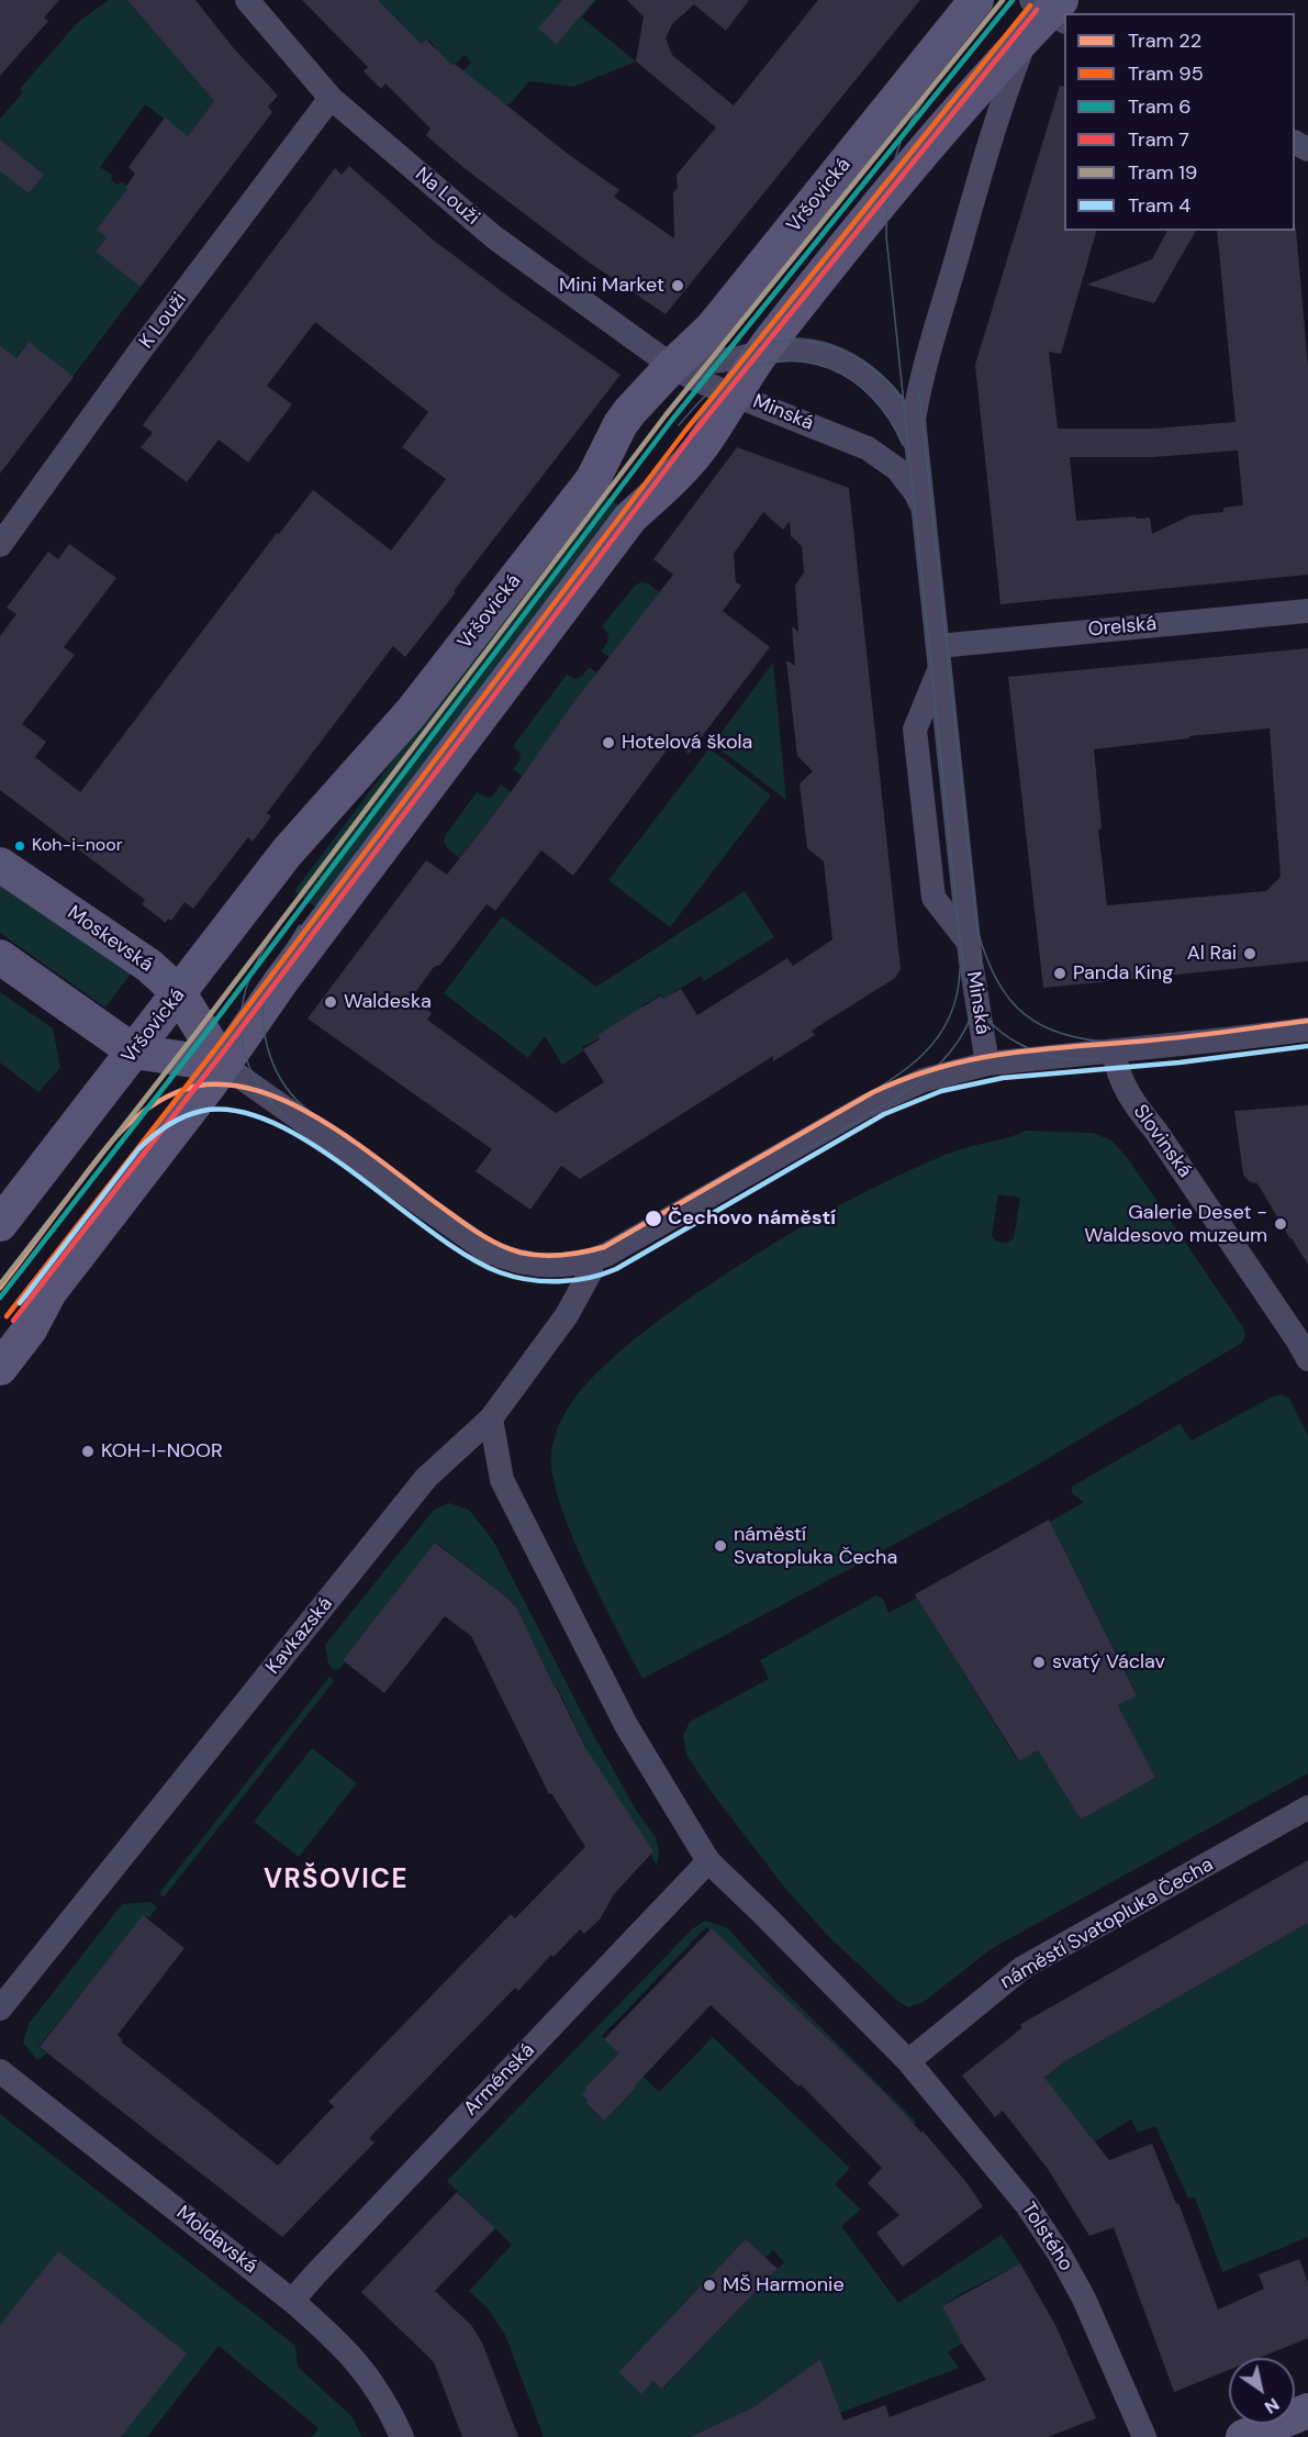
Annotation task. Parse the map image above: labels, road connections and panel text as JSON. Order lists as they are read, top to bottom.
{
  "streets": {
    "main road": ["Vršovická", "Moskevská"],
    "street": [
      "Na Louži",
      "K Louži",
      "Minská",
      "Orelská",
      "Slovinská",
      "Kavkazská",
      "náměstí Svatopluka Čecha",
      "Arménská",
      "Tolstého",
      "Moldavská"
    ]
  },
  "crossings": [
    ["Vršovická", "Na Louži"],
    ["Vršovická", "Minská"],
    ["Vršovická", "Moskevská"],
    ["Na Louži", "K Louži"],
    ["Na Louži", "Minská"],
    ["Minská", "Orelská"],
    ["Minská", "Moskevská"],
    ["Moskevská", "Slovinská"],
    ["Moskevská", "Kavkazská"],
    ["náměstí Svatopluka Čecha", "Tolstého"],
    ["Arménská", "Moldavská"]
  ],
  "districts": ["VRŠOVICE"],
  "places": [
    "Mini Market",
    "Hotelová škola",
    "Koh-i-noor",
    "Al Rai",
    "Panda King",
    "Waldeska",
    "Čechovo náměstí",
    "Galerie Deset - Waldesovo muzeum",
    "KOH-I-NOOR",
    "náměstí Svatopluka Čecha",
    "svatý Václav",
    "MŠ Harmonie"
  ],
  "lines": [
    "tram line 6",
    "tram line 19",
    "tram line 95",
    "tram line 7",
    "tram line 22",
    "tram line 4"
  ],
  "legend": [
    "Tram 22",
    "Tram 95",
    "Tram 6",
    "Tram 7",
    "Tram 19",
    "Tram 4"
  ],
  "north": "bottom right"
}
